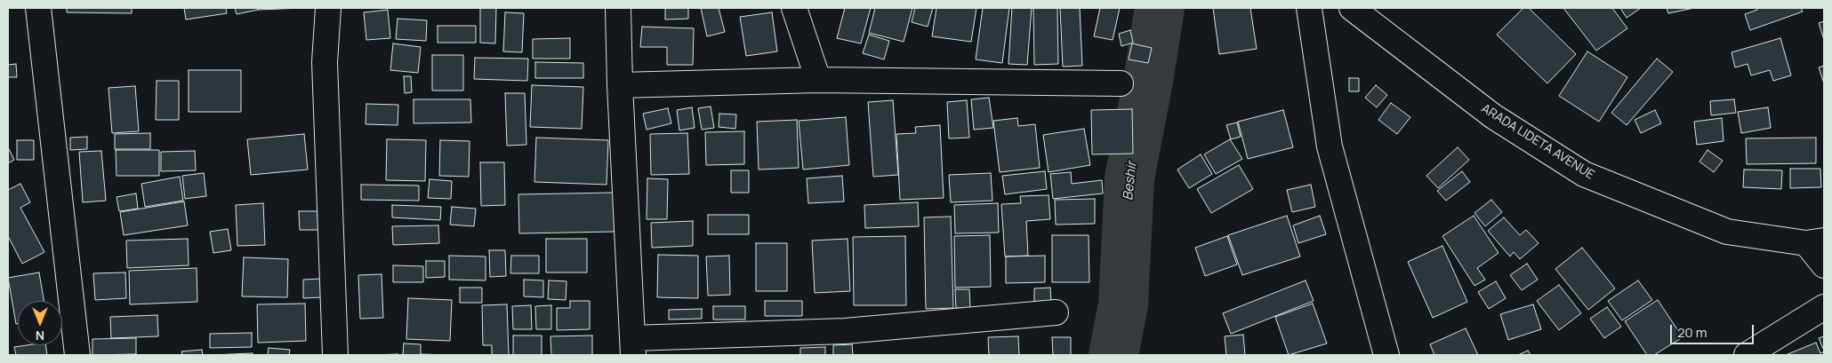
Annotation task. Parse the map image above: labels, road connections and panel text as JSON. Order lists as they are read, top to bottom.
{
  "streets": {
    "main road": ["ARADA LIDETA AVENUE"]
  },
  "water": ["Beshir"],
  "scale_bar": "20 m",
  "north": "bottom"
}
